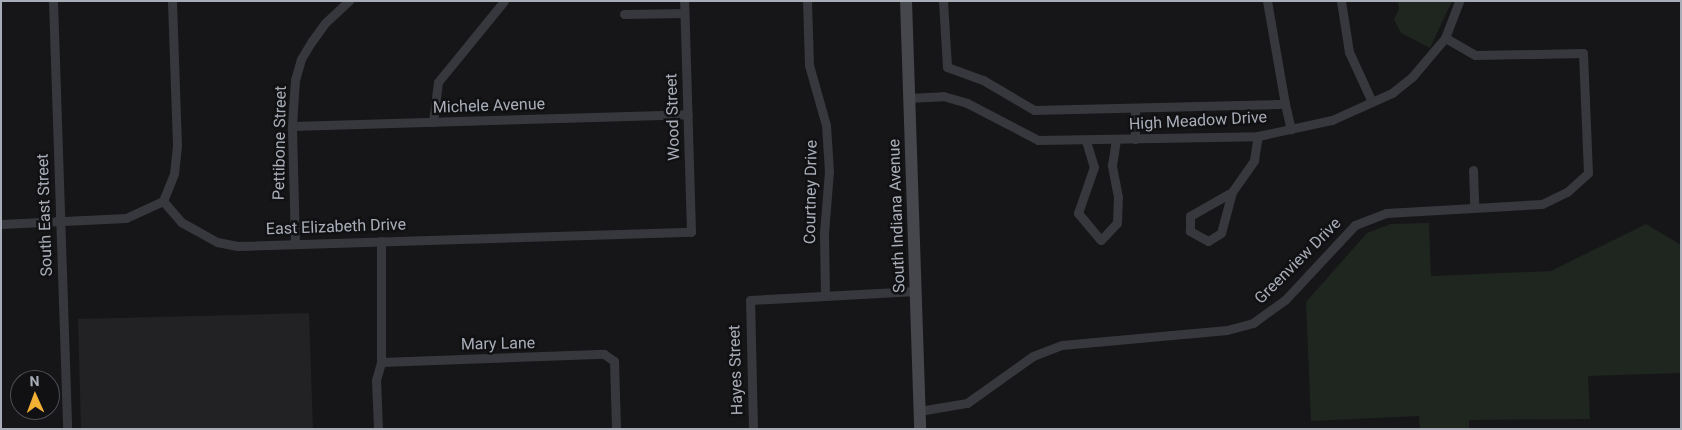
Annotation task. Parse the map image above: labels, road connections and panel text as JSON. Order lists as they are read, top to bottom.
{
  "streets": {
    "main road": ["South Indiana Avenue"],
    "street": [
      "Michele Avenue",
      "Wood Street",
      "High Meadow Drive",
      "Pettibone Street",
      "Courtney Drive",
      "South East Street",
      "East Elizabeth Drive",
      "Greenview Drive",
      "Mary Lane",
      "Hayes Street"
    ]
  },
  "crossings": [
    ["Michele Avenue", "Wood Street"],
    ["Michele Avenue", "Pettibone Street"],
    ["Wood Street", "East Elizabeth Drive"],
    ["High Meadow Drive", "South Indiana Avenue"],
    ["High Meadow Drive", "Greenview Drive"],
    ["Pettibone Street", "East Elizabeth Drive"],
    ["Courtney Drive", "Hayes Street"],
    ["South Indiana Avenue", "Greenview Drive"]
  ],
  "north": "top"
}
